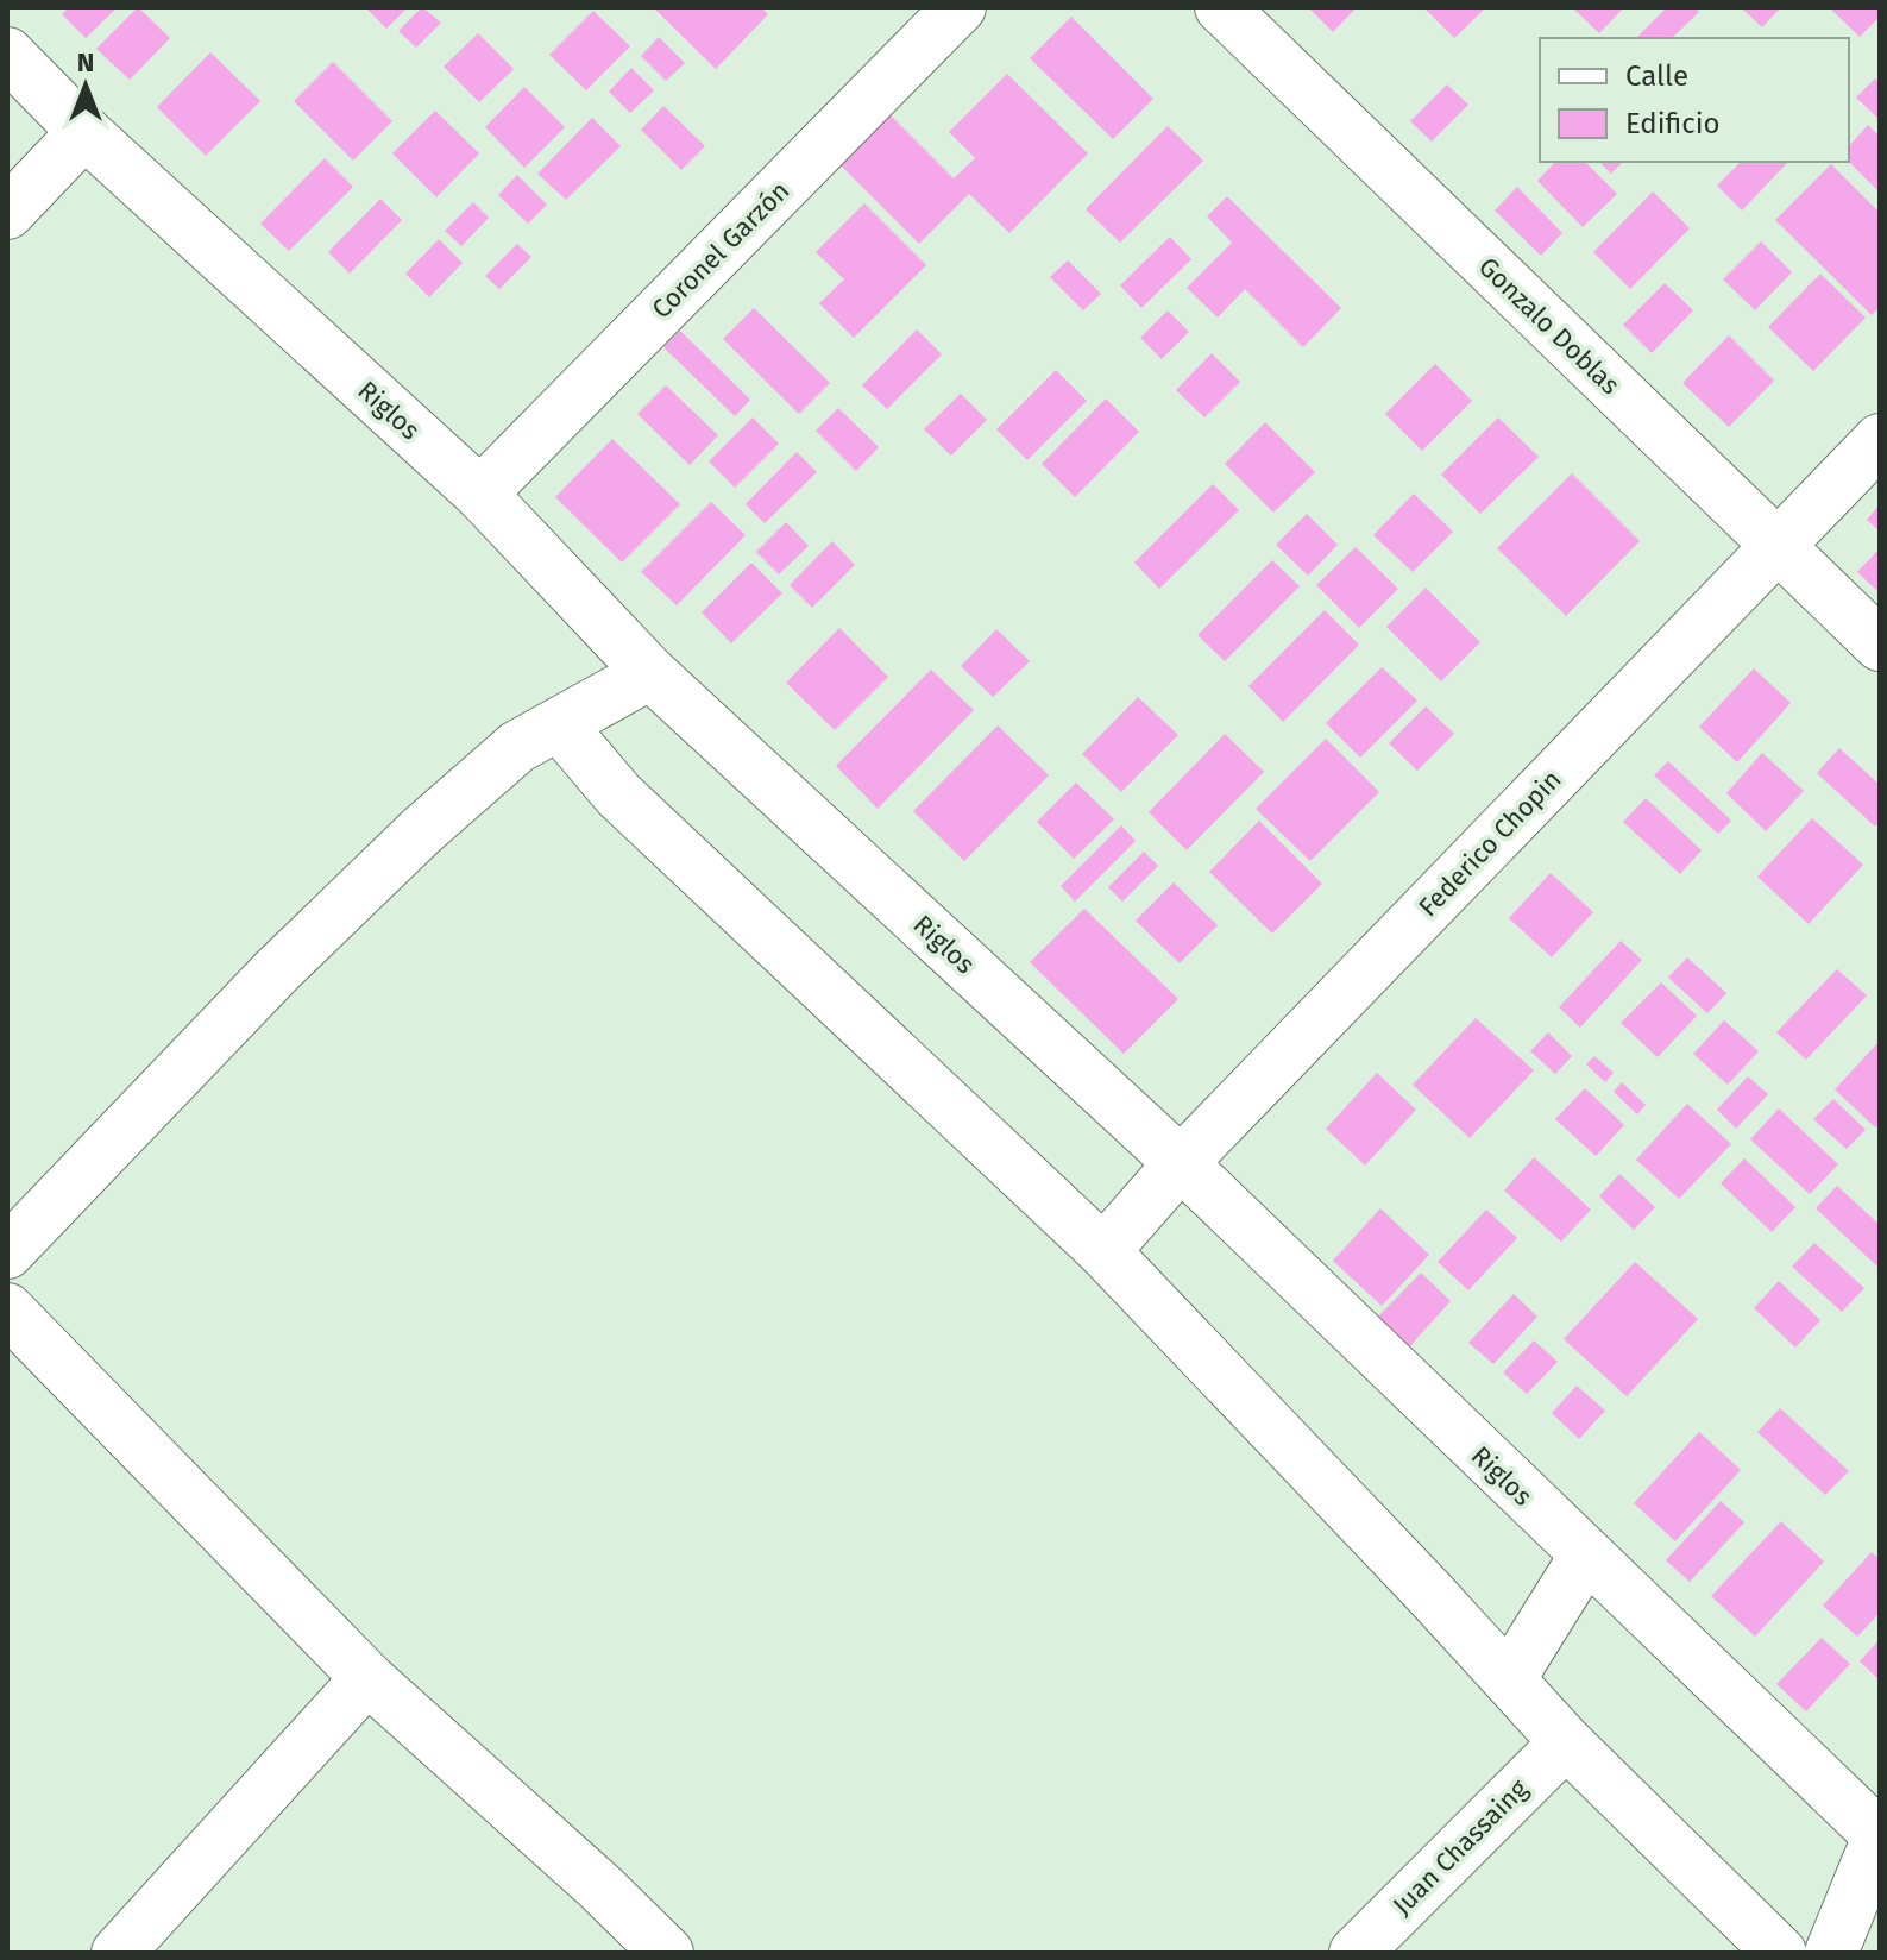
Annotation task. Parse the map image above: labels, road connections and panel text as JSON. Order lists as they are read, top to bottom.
{
  "streets": {
    "street": [
      "Coronel Garzón",
      "Gonzalo Doblas",
      "Riglos",
      "Federico Chopin",
      "Juan Chassaing"
    ]
  },
  "crossings": [
    ["Coronel Garzón", "Riglos"],
    ["Gonzalo Doblas", "Federico Chopin"],
    ["Riglos", "Federico Chopin"]
  ],
  "legend": ["Calle", "Edificio"],
  "north": "top"
}
